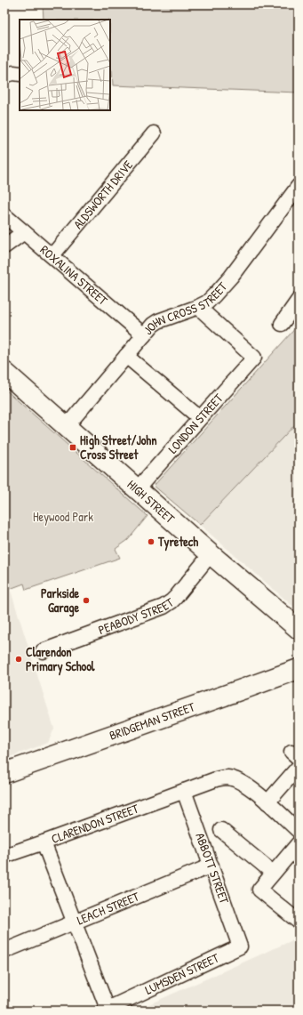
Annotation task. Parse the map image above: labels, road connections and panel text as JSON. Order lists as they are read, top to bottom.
{
  "streets": {
    "street": [
      "ALDSWORTH DRIVE",
      "ROXALINA STREET",
      "JOHN CROSS STREET",
      "LONDON STREET",
      "HIGH STREET",
      "PEABODY STREET",
      "BRIDGEMAN STREET",
      "CLARENDON STREET",
      "ABBOTT STREET",
      "LEACH STREET",
      "LUMSDEN STREET"
    ]
  },
  "crossings": [
    ["ALDSWORTH DRIVE", "ROXALINA STREET"],
    ["ROXALINA STREET", "JOHN CROSS STREET"],
    ["JOHN CROSS STREET", "LONDON STREET"],
    ["JOHN CROSS STREET", "HIGH STREET"],
    ["LONDON STREET", "HIGH STREET"],
    ["HIGH STREET", "PEABODY STREET"],
    ["CLARENDON STREET", "ABBOTT STREET"],
    ["ABBOTT STREET", "LEACH STREET"],
    ["ABBOTT STREET", "LUMSDEN STREET"]
  ],
  "parks": ["Heywood Park"],
  "places": {
    "transit": ["High Street/John Cross Street"],
    "other": ["Tyretech", "Parkside Garage", "Clarendon Primary School"]
  }
}
